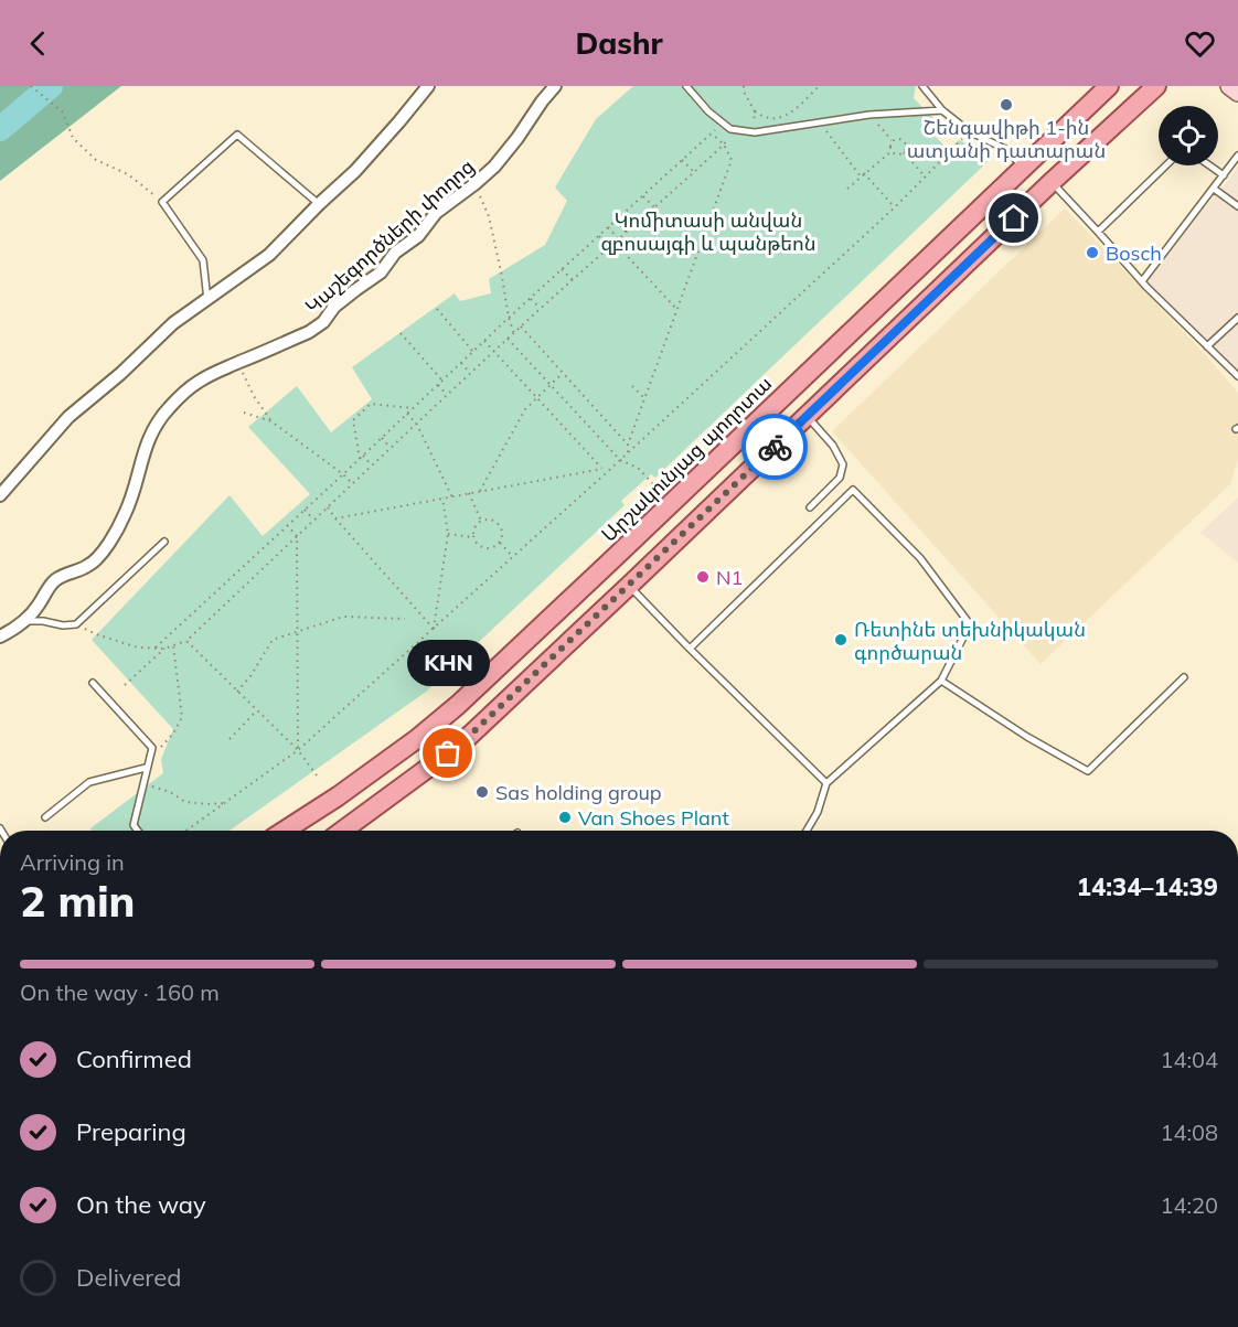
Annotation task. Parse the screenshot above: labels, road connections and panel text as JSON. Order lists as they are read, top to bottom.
{
  "streets": {
    "main road": ["Արշակունյաց պողոտա"],
    "street": ["Կաշեգործների փողոց"]
  },
  "parks": ["Կոմիտասի անվան զբոսայգի և պանթեոն"],
  "places": [
    "Շենգավիթի 1-ին ատյանի դատարան",
    "Bosch",
    "N1",
    "Ռետինե տեխնիկական գործարան",
    "KHN",
    "Sas holding group",
    "Van Shoes Plant"
  ],
  "page": {
    "header": "Dashr",
    "bubble": "KHN",
    "heading": ["2 min", "Arriving in", "14:34–14:39"],
    "bar": "On the way · 160 m",
    "list": [
      ["Confirmed", "14:04"],
      ["Preparing", "14:08"],
      ["On the way", "14:20"],
      "Delivered"
    ]
  }
}
